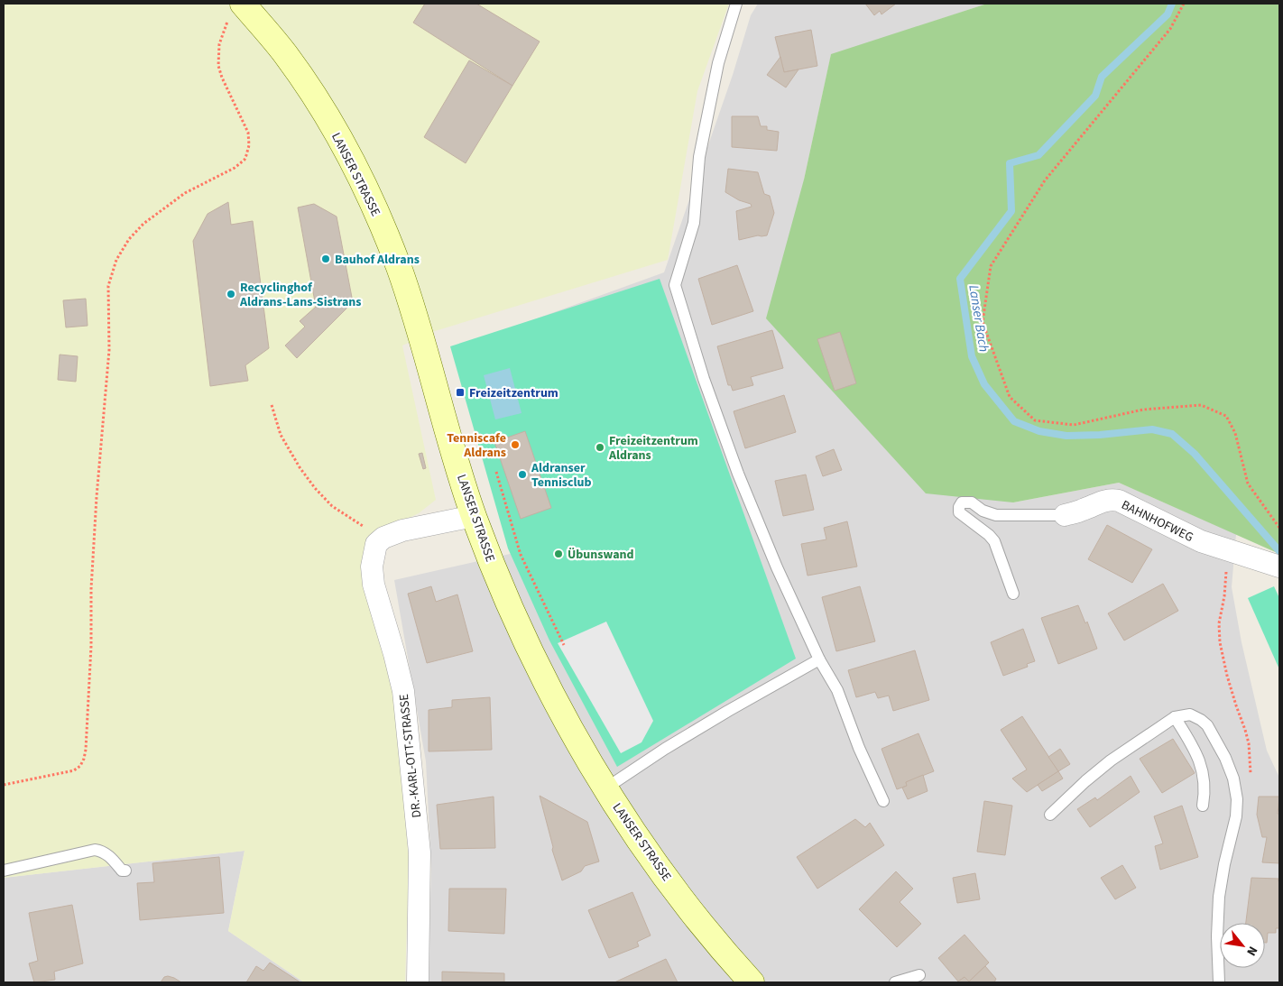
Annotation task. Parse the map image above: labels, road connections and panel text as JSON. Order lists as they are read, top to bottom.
{
  "streets": {
    "main road": ["LANSER STRASSE"],
    "street": ["BAHNHOFWEG", "DR.-KARL-OTT-STRASSE"]
  },
  "water": ["Lanser Bach"],
  "places": {
    "other": [
      "Bauhof Aldrans",
      "Recyclinghof Aldrans-Lans-Sistrans",
      "Tenniscafe Aldrans",
      "Freizeitzentrum Aldrans",
      "Aldranser Tennisclub",
      "Übunswand"
    ],
    "transit": ["Freizeitzentrum"]
  },
  "north": "bottom right"
}
